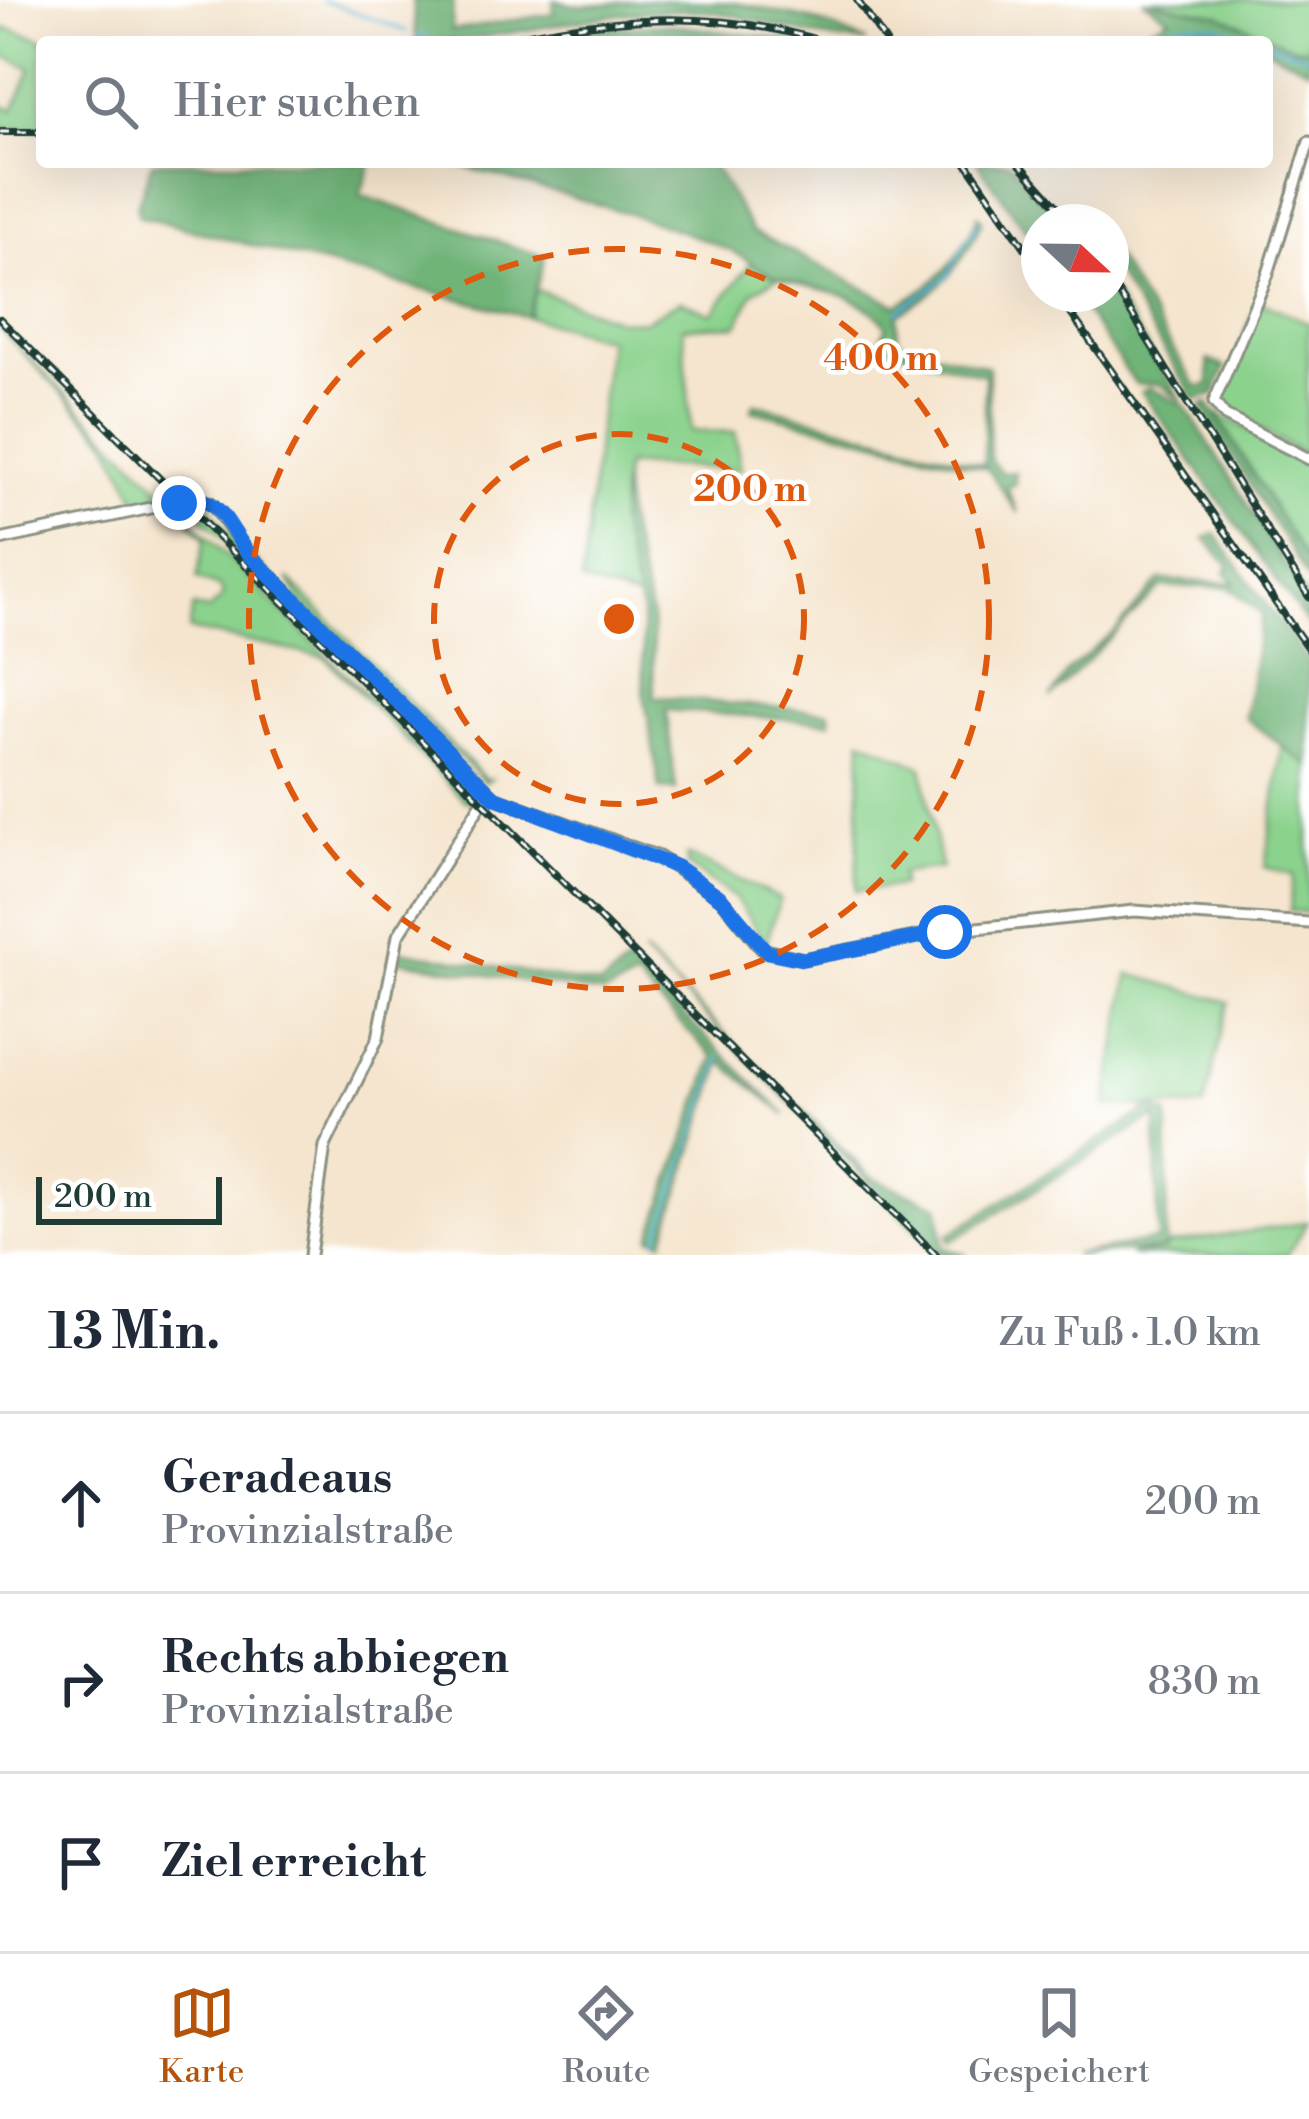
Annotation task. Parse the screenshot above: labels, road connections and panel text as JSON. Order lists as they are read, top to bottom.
{
  "scale_bar": "200 m",
  "north": "right",
  "page": {
    "search": "Hier suchen",
    "scale": "200 m",
    "heading": ["13 Min.", "Zu Fuß · 1.0 km"],
    "list": [
      ["Geradeaus", "Provinzialstraße", "200 m"],
      ["Rechts abbiegen", "Provinzialstraße", "830 m"],
      "Ziel erreicht"
    ],
    "nav": ["Karte", "Route", "Gespeichert"]
  },
  "rings": ["400 m", "200 m"]
}
